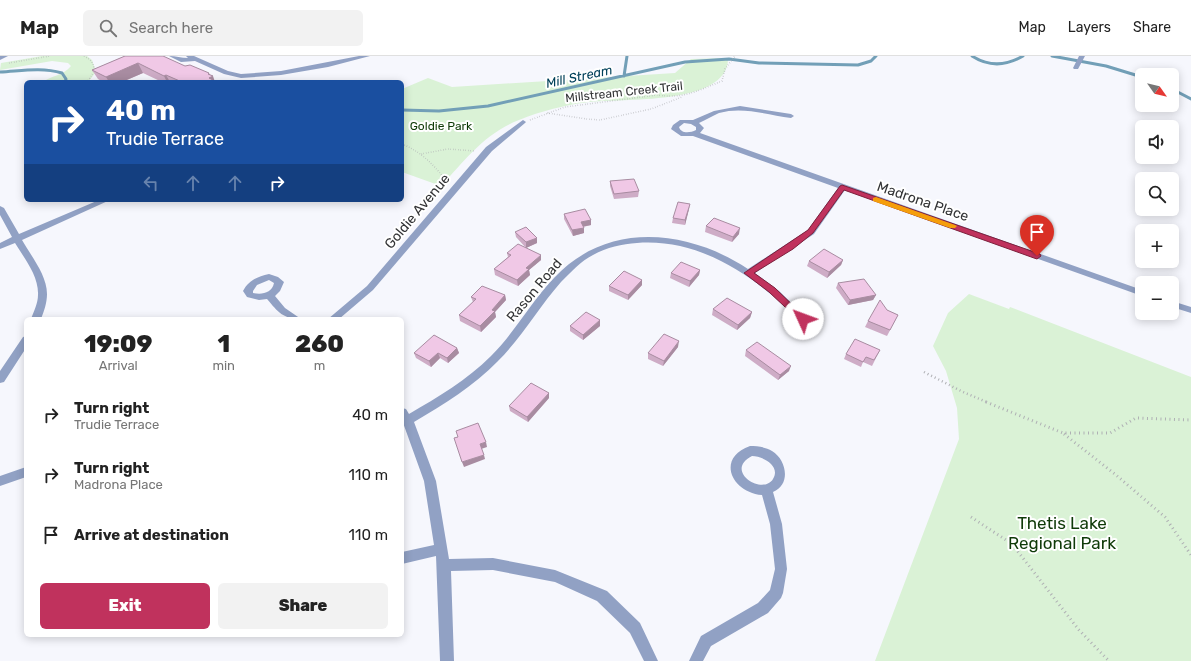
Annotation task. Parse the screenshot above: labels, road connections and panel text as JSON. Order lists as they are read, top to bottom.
{
  "streets": {
    "street": ["Madrona Place", "Goldie Avenue", "Rason Road"],
    "path": ["Millstream Creek Trail"]
  },
  "crossings": [
    ["Millstream Creek Trail", "Goldie Avenue"]
  ],
  "water": ["Mill Stream"],
  "parks": ["Goldie Park", "Thetis Lake Regional Park"],
  "north": "bottom right",
  "page": {
    "header": "Map",
    "search": "Search here",
    "nav": ["Map", "Layers", "Share"],
    "map_buttons": ["+", "−"],
    "turn": ["40 m", "Trudie Terrace"],
    "eta": [
      "19:09",
      "Arrival",
      "1",
      "min",
      "260",
      "m"
    ],
    "list": [
      {
        "name": "Turn right",
        "note": "Trudie Terrace",
        "value": "40 m"
      },
      {
        "name": "Turn right",
        "note": "Madrona Place",
        "value": "110 m"
      },
      {
        "name": "Arrive at destination",
        "value": "110 m"
      }
    ],
    "buttons": ["Exit", "Share"]
  }
}
